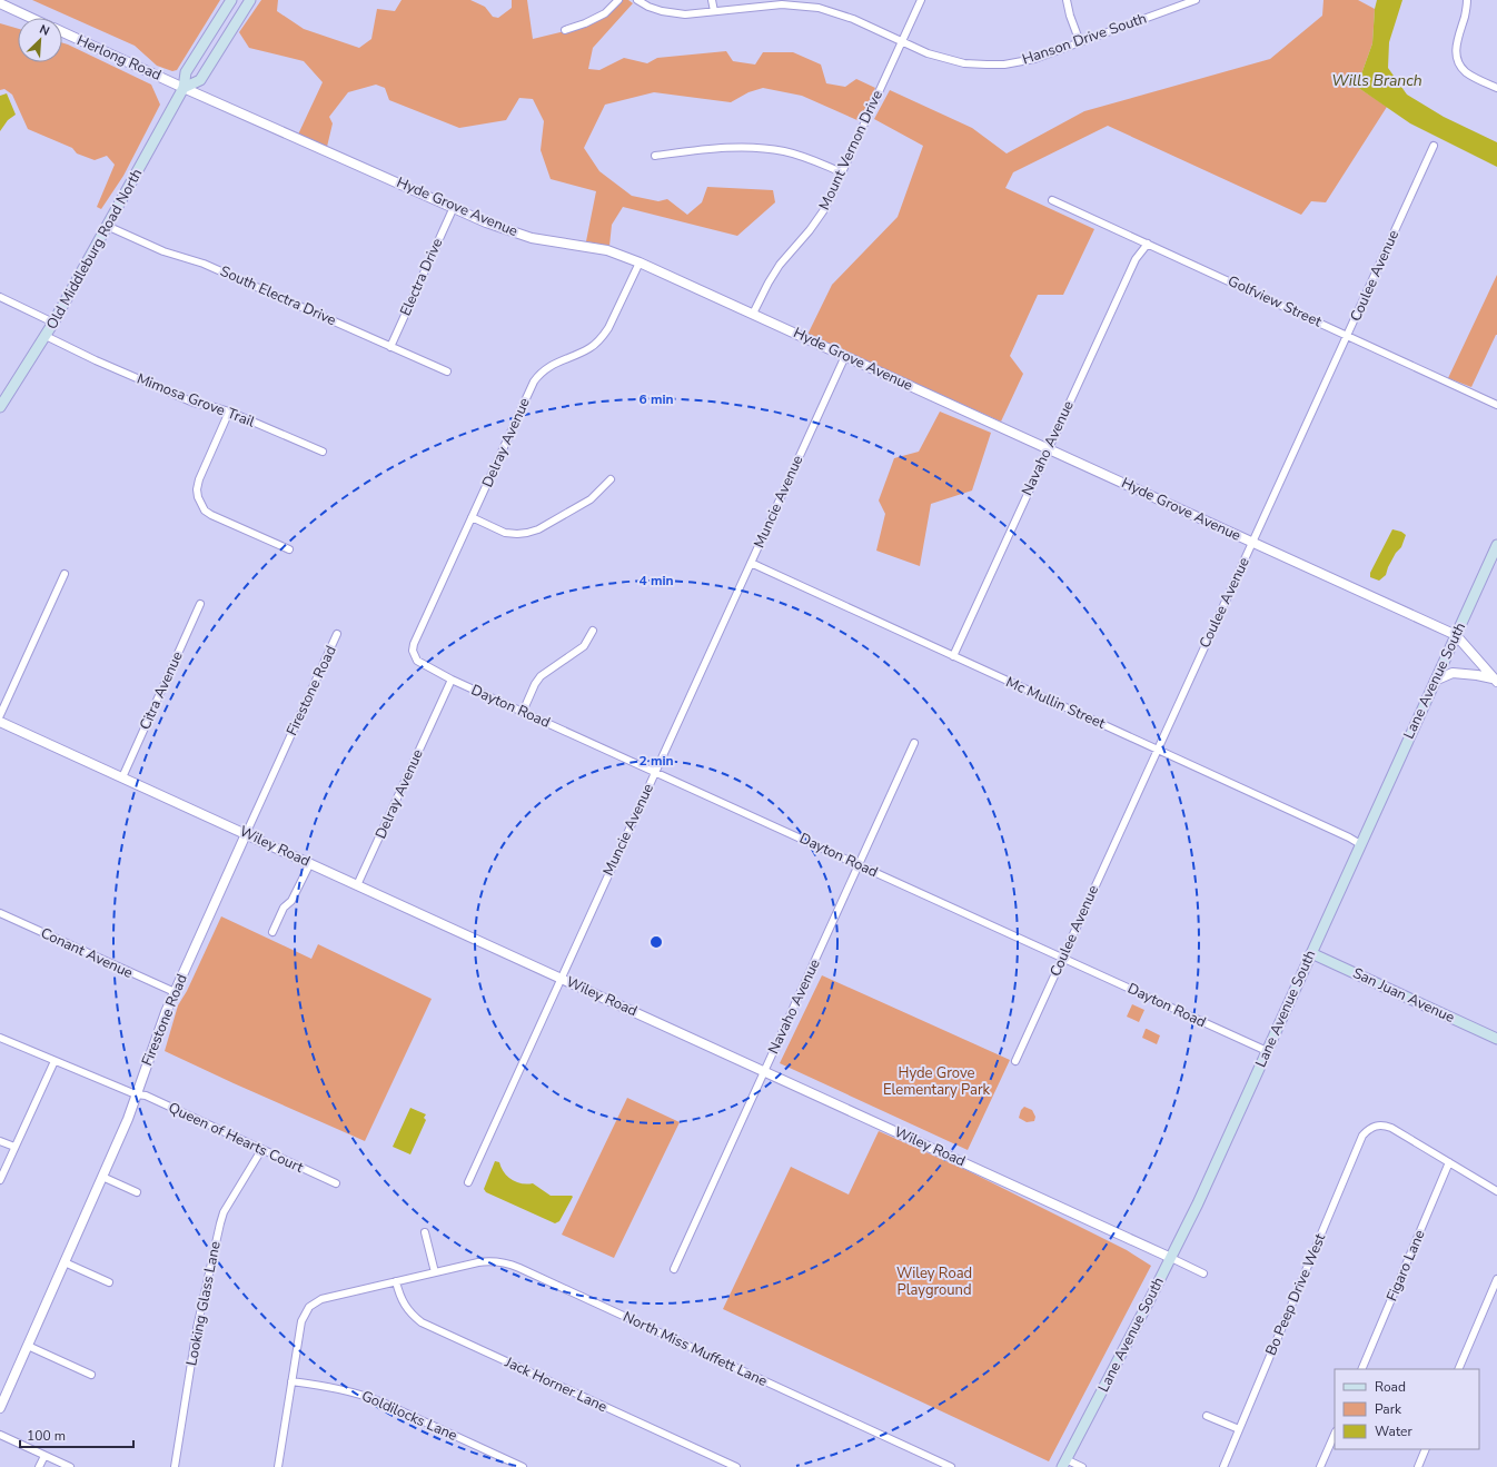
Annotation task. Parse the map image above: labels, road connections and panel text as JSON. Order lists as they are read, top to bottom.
{
  "streets": {
    "main road": ["Old Middleburg Road North", "Lane Avenue South", "San Juan Avenue"],
    "street": [
      "Hanson Drive South",
      "Herlong Road",
      "Mount Vernon Drive",
      "Hyde Grove Avenue",
      "Coulee Avenue",
      "Electra Drive",
      "South Electra Drive",
      "Golfview Street",
      "Mimosa Grove Trail",
      "Delray Avenue",
      "Navaho Avenue",
      "Muncie Avenue",
      "Citra Avenue",
      "Firestone Road",
      "Mc Mullin Street",
      "Dayton Road",
      "Wiley Road",
      "Conant Avenue",
      "Queen of Hearts Court",
      "Figaro Lane",
      "Bo Peep Drive West",
      "Looking Glass Lane",
      "North Miss Muffett Lane",
      "Jack Horner Lane",
      "Goldilocks Lane"
    ]
  },
  "crossings": [
    ["Hanson Drive South", "Mount Vernon Drive"],
    ["Herlong Road", "Hyde Grove Avenue"],
    ["Herlong Road", "Old Middleburg Road North"],
    ["Mount Vernon Drive", "Hyde Grove Avenue"],
    ["Hyde Grove Avenue", "Old Middleburg Road North"],
    ["Hyde Grove Avenue", "Coulee Avenue"],
    ["Hyde Grove Avenue", "Electra Drive"],
    ["Hyde Grove Avenue", "Delray Avenue"],
    ["Hyde Grove Avenue", "Navaho Avenue"],
    ["Hyde Grove Avenue", "Muncie Avenue"],
    ["Hyde Grove Avenue", "Lane Avenue South"],
    ["Old Middleburg Road North", "South Electra Drive"],
    ["Old Middleburg Road North", "Mimosa Grove Trail"],
    ["Coulee Avenue", "Golfview Street"],
    ["Coulee Avenue", "Mc Mullin Street"],
    ["Coulee Avenue", "Dayton Road"],
    ["Electra Drive", "South Electra Drive"],
    ["Golfview Street", "Navaho Avenue"],
    ["Delray Avenue", "Dayton Road"],
    ["Delray Avenue", "Wiley Road"],
    ["Navaho Avenue", "Mc Mullin Street"],
    ["Navaho Avenue", "Dayton Road"],
    ["Navaho Avenue", "Wiley Road"],
    ["Muncie Avenue", "Mc Mullin Street"],
    ["Muncie Avenue", "Dayton Road"],
    ["Muncie Avenue", "Wiley Road"],
    ["Lane Avenue South", "Mc Mullin Street"],
    ["Lane Avenue South", "Dayton Road"],
    ["Lane Avenue South", "Wiley Road"],
    ["Lane Avenue South", "San Juan Avenue"],
    ["Citra Avenue", "Wiley Road"],
    ["Firestone Road", "Wiley Road"],
    ["Firestone Road", "Conant Avenue"],
    ["Firestone Road", "Queen of Hearts Court"],
    ["Queen of Hearts Court", "Looking Glass Lane"],
    ["Figaro Lane", "Bo Peep Drive West"],
    ["North Miss Muffett Lane", "Jack Horner Lane"],
    ["North Miss Muffett Lane", "Goldilocks Lane"]
  ],
  "water": ["Wills Branch"],
  "parks": ["Hyde Grove Elementary Park", "Wiley Road Playground"],
  "legend": ["Road", "Park", "Water"],
  "scale_bar": "100 m",
  "north": "top right",
  "rings": ["6 min", "4 min", "2 min"]
}
